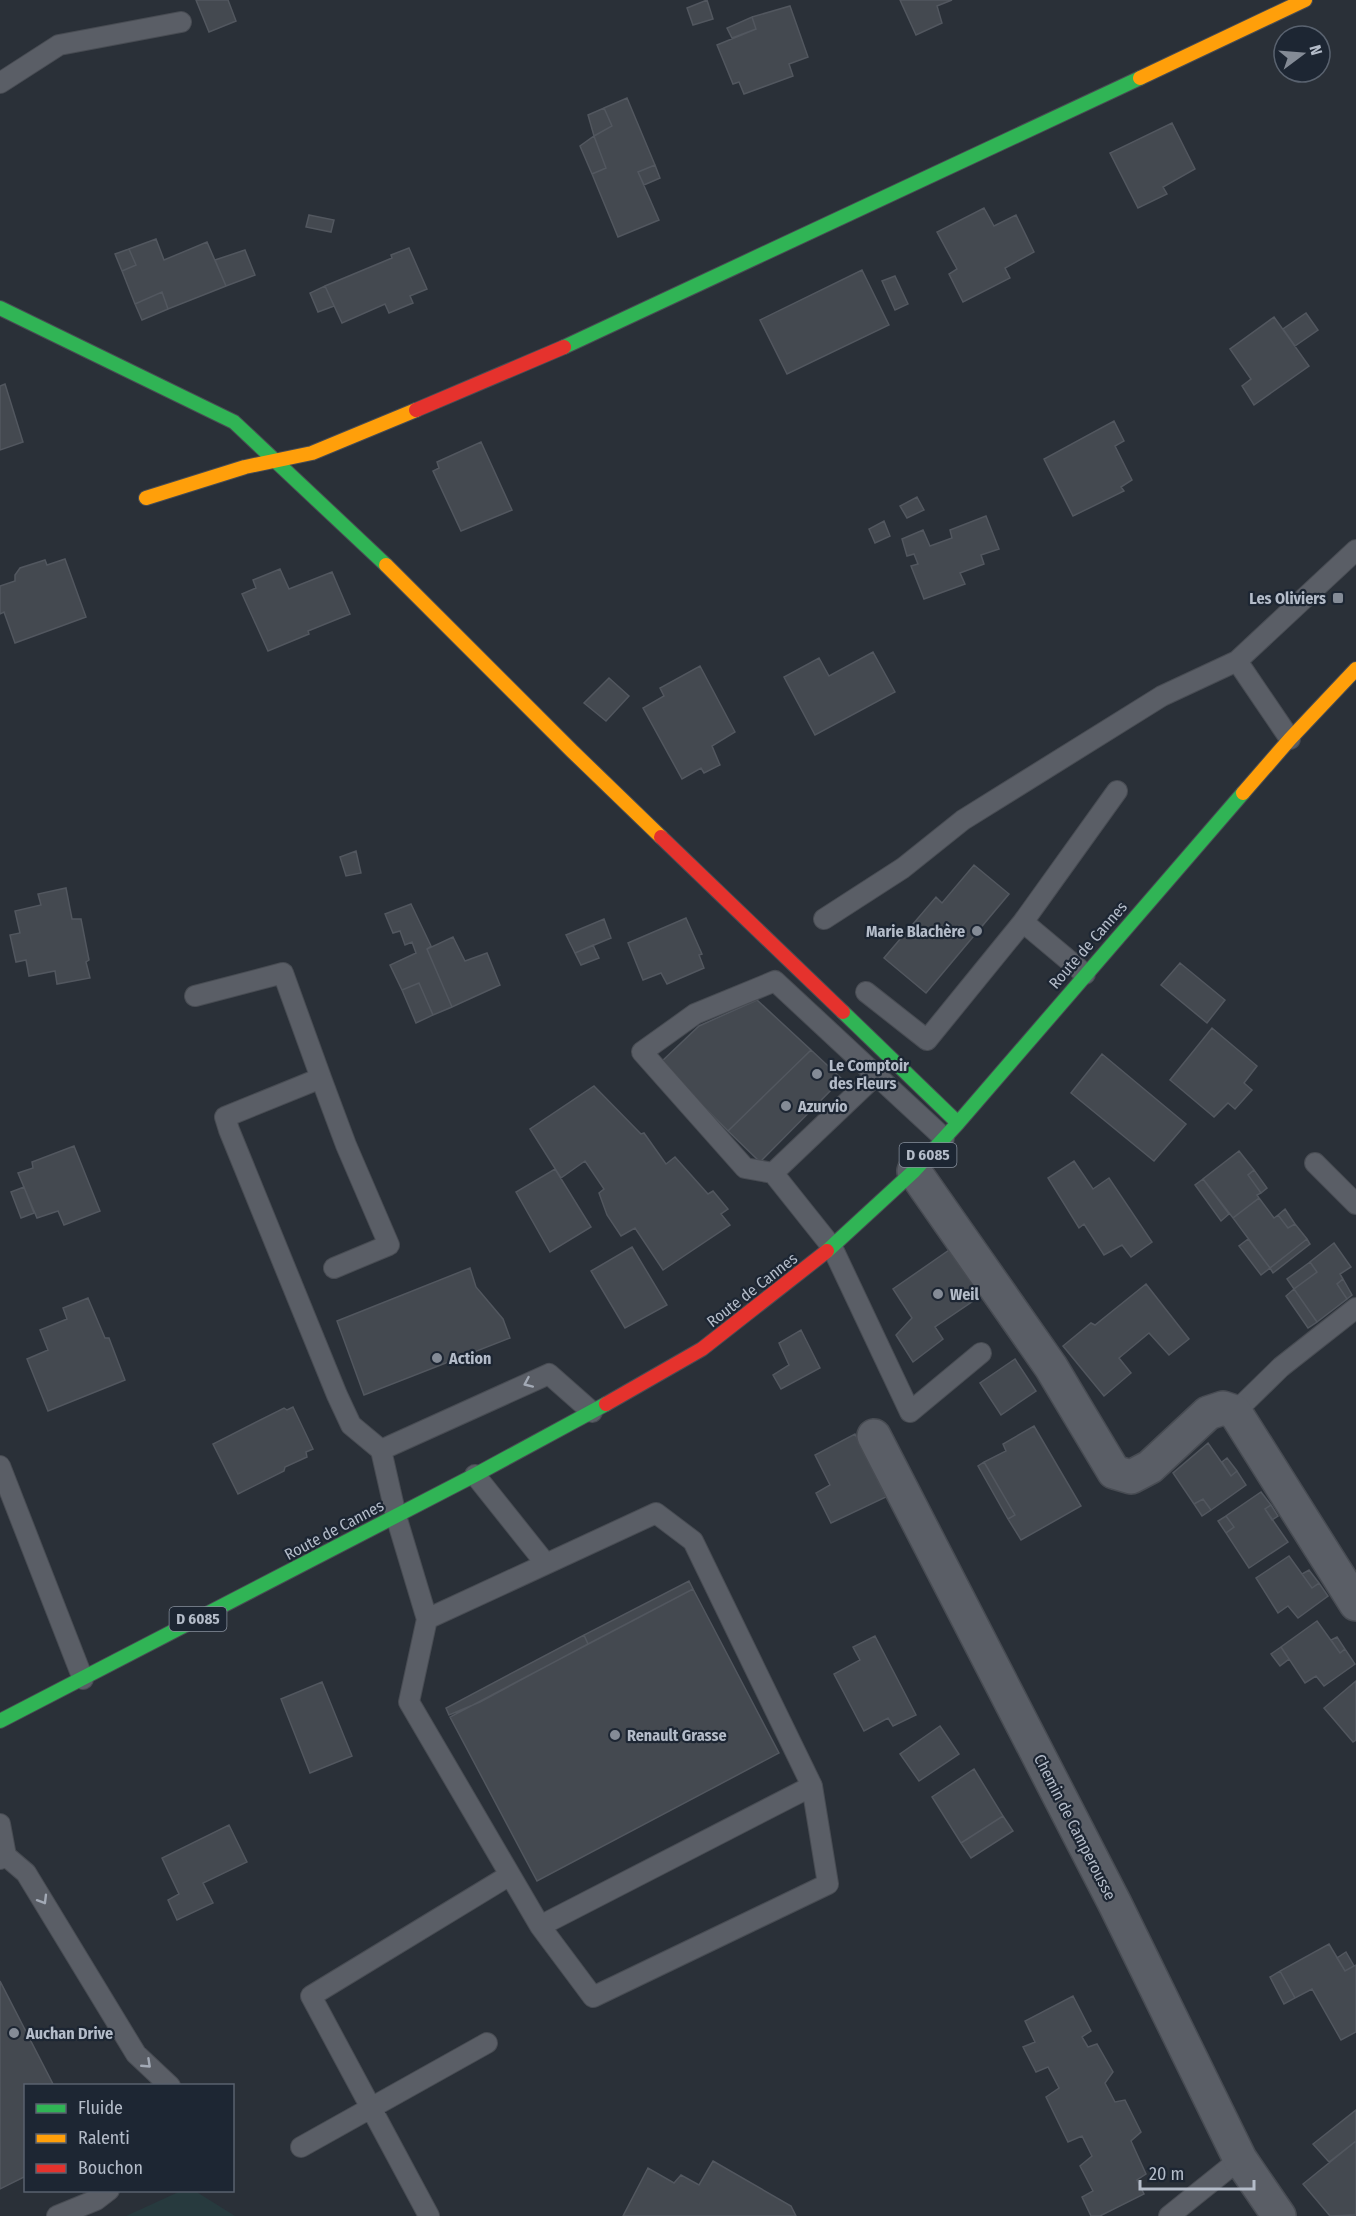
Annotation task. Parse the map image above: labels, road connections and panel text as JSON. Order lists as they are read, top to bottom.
{
  "streets": {
    "street": ["Route de Cannes", "D 6085", "Chemin de Camperousse"]
  },
  "places": {
    "transit": ["Les Oliviers"],
    "other": [
      "Marie Blachère",
      "Le Comptoir des Fleurs",
      "Azurvio",
      "Weil",
      "Action",
      "Renault Grasse",
      "Auchan Drive"
    ]
  },
  "legend": ["Fluide", "Ralenti", "Bouchon"],
  "scale_bar": "20 m",
  "north": "right"
}
